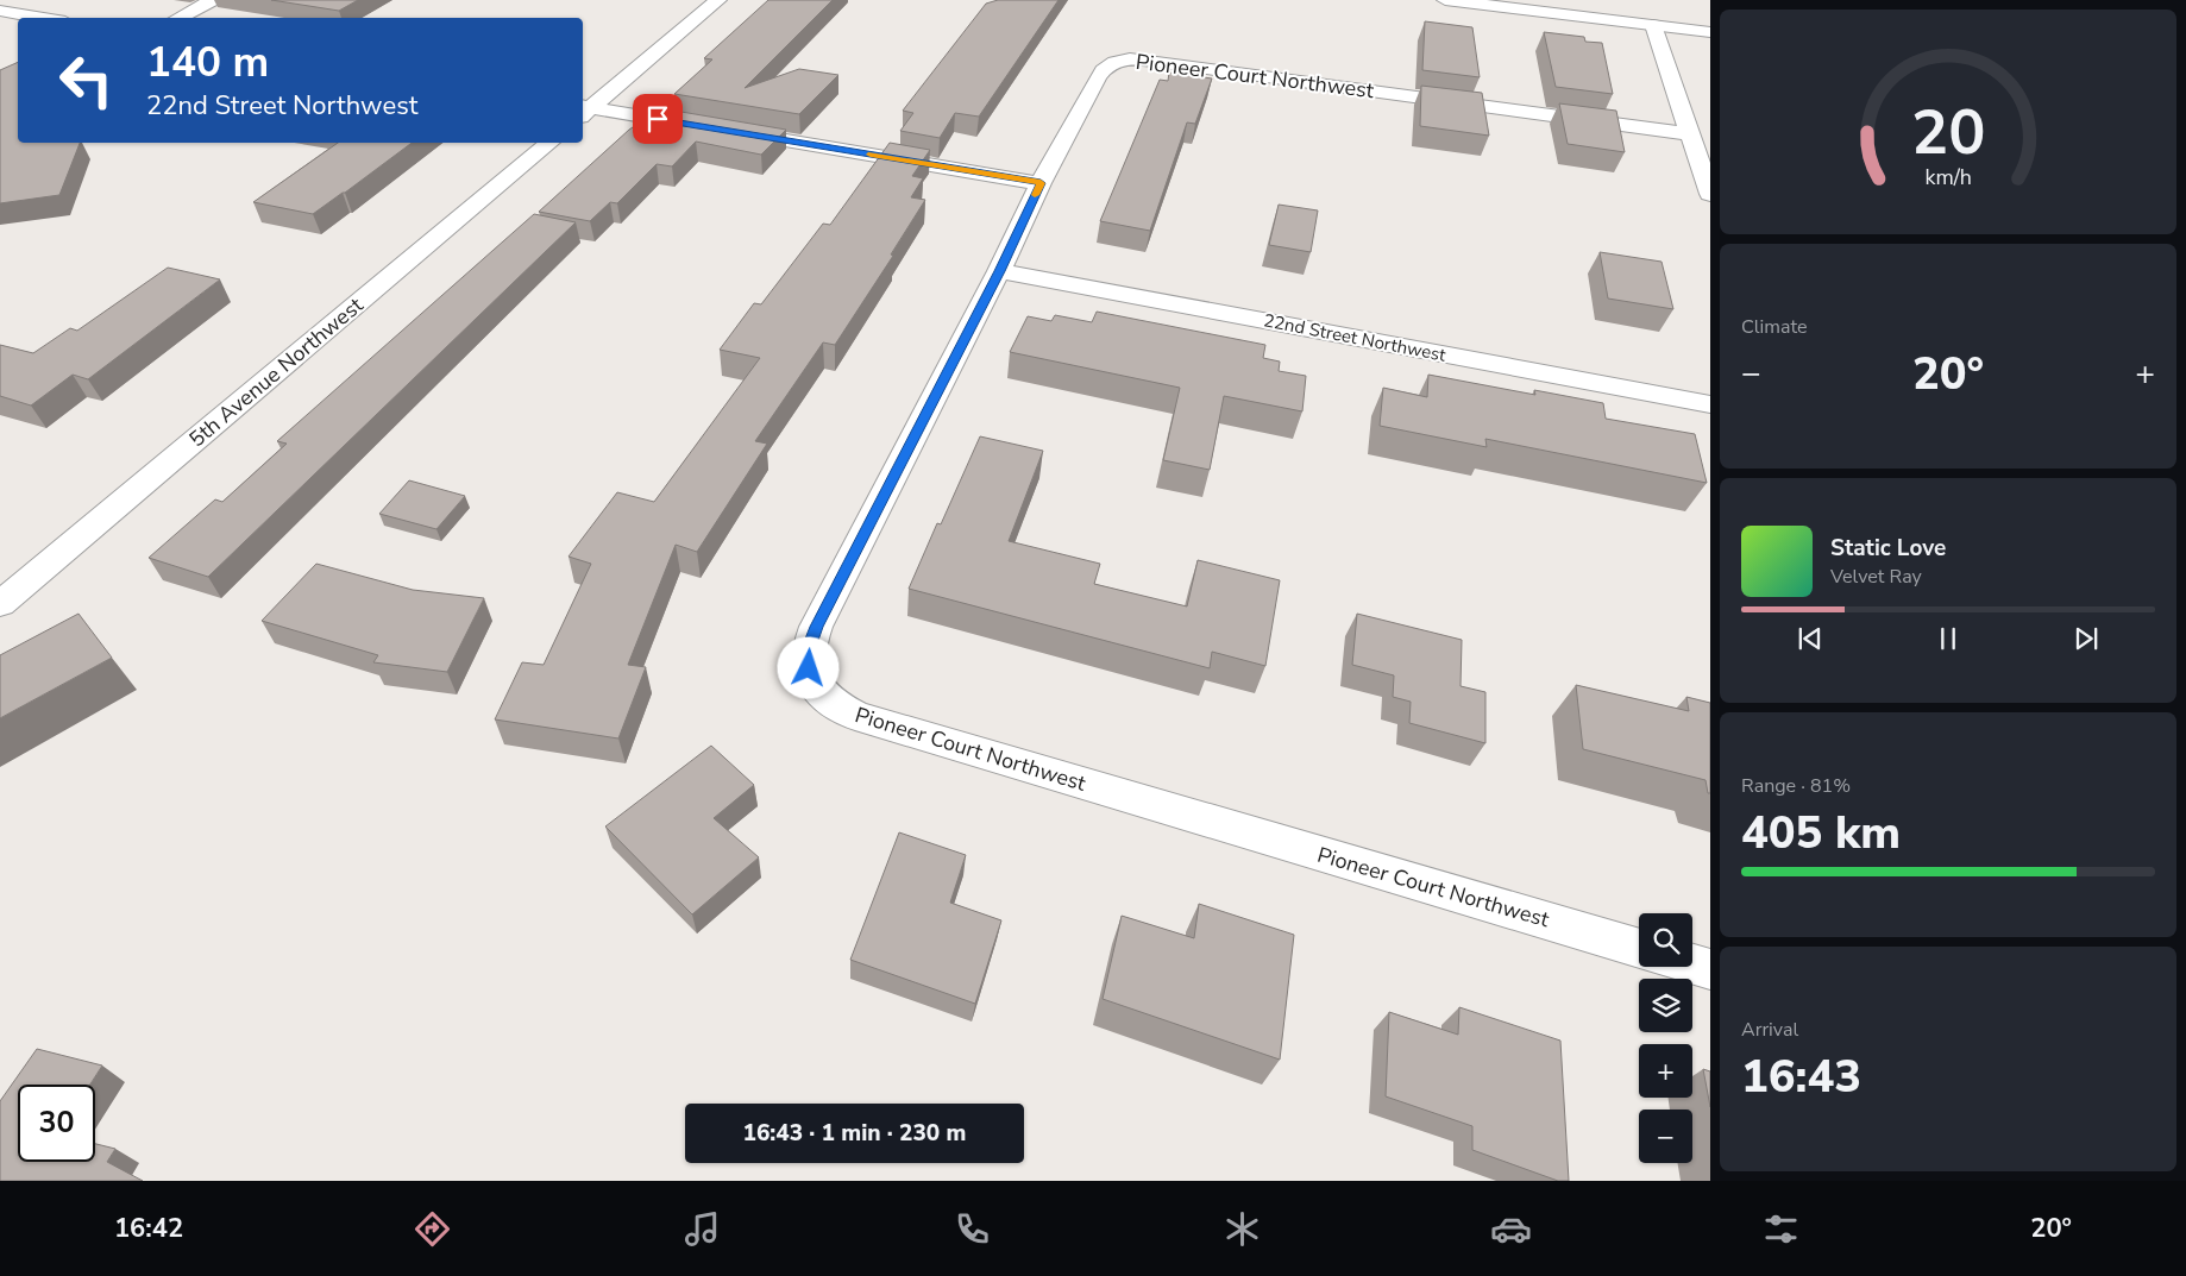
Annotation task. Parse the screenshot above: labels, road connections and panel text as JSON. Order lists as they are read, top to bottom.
{
  "streets": {
    "street": ["Pioneer Court Northwest", "22nd Street Northwest", "5th Avenue Northwest"]
  },
  "crossings": [
    ["Pioneer Court Northwest", "22nd Street Northwest"]
  ],
  "page": {
    "turn": ["140 m", "22nd Street Northwest"],
    "tile": [
      "Climate",
      ["Range · 81%", "405 km"],
      ["Arrival", "16:43"]
    ],
    "heat": ["−", "20°", "+"],
    "song": ["Static Love", "Velvet Ray"],
    "map_buttons": ["+", "−"],
    "limit": "30",
    "trip": "16:43 · 1 min · 230 m",
    "tabs": ["16:42", "20°"],
    "gauge": ["20", "km/h"]
  }
}
